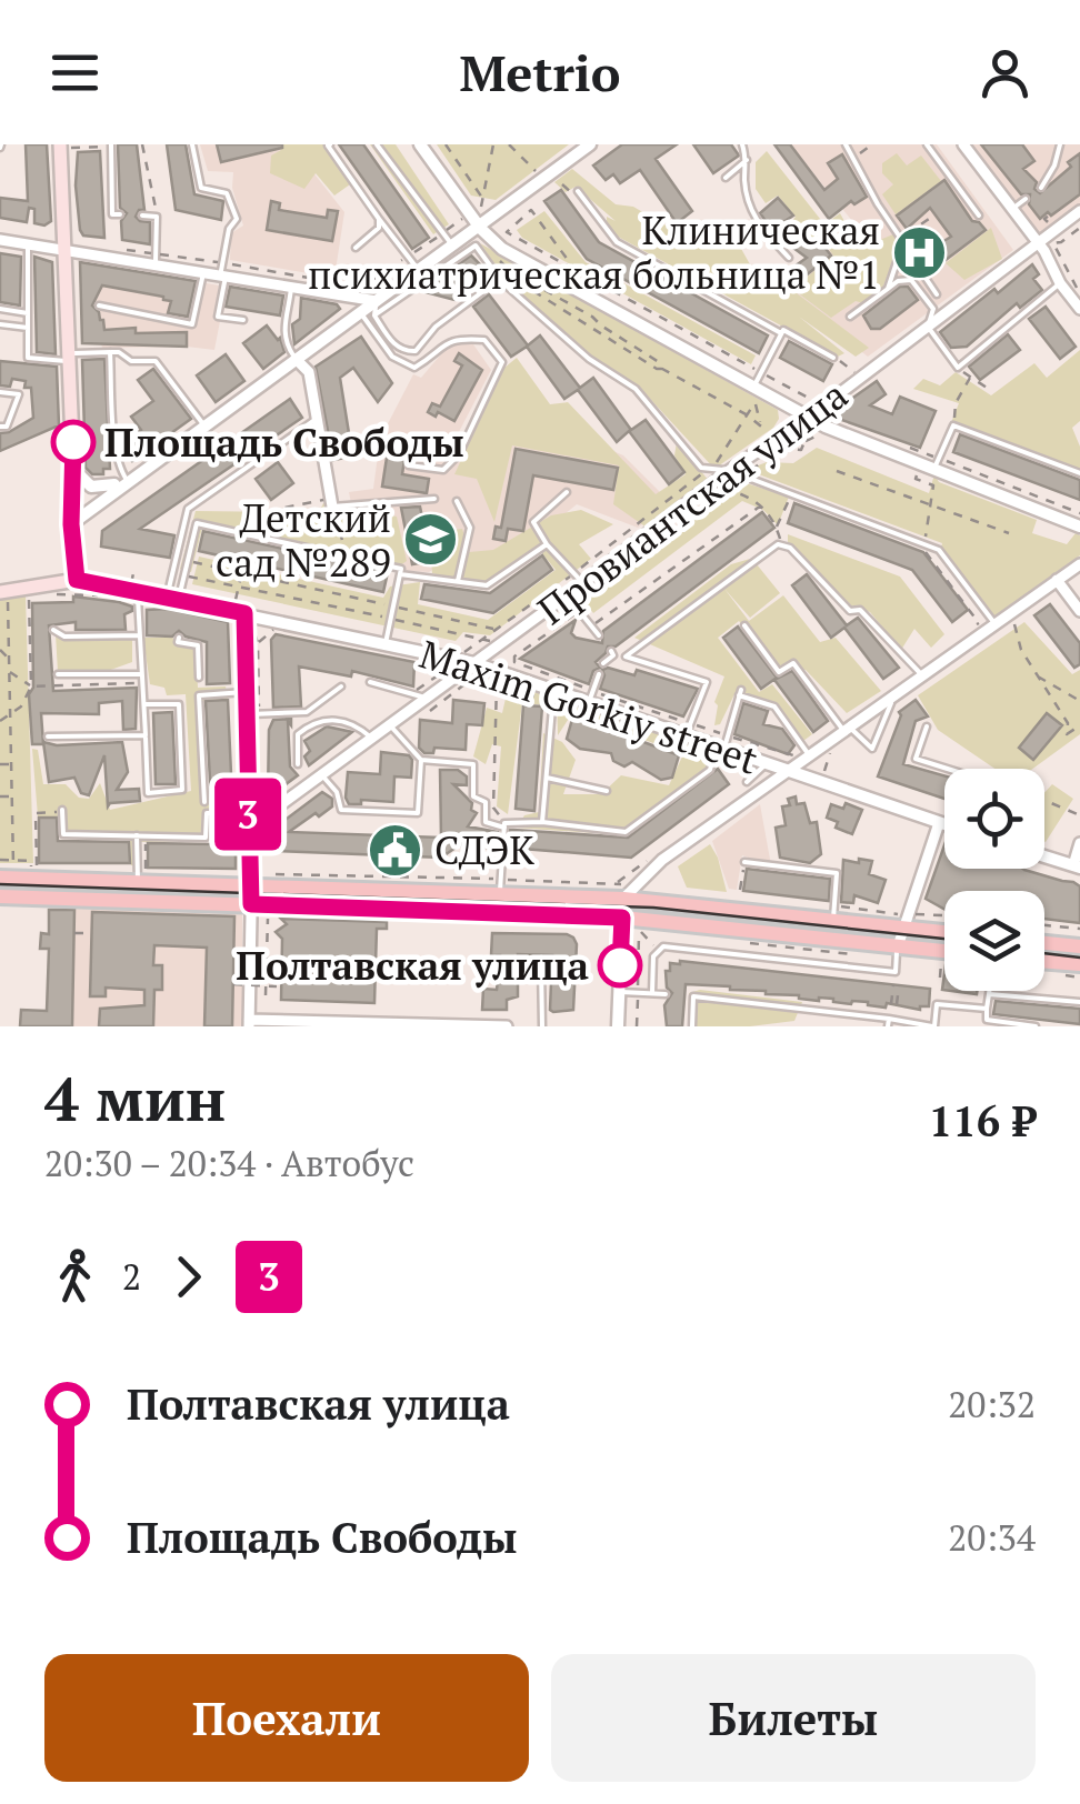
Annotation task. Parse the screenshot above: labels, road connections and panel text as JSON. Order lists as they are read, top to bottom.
{
  "streets": {
    "street": ["Провиантская улица", "Maxim Gorkiy street"]
  },
  "crossings": [
    ["Провиантская улица", "Maxim Gorkiy street"]
  ],
  "places": {
    "hospital": ["Клиническая психиатрическая больница №1"],
    "other": ["Площадь Свободы", "Полтавская улица"],
    "school or university": ["Детский сад №289"],
    "public building": ["СДЭК"]
  },
  "lines": ["bus line 3"],
  "page": {
    "header": "Metrio",
    "on_map": "3",
    "heading": ["4 мин", "20:30 – 20:34 · Автобус", "116 ₽"],
    "legs": ["2", "3"],
    "list": [
      {
        "name": "Полтавская улица",
        "value": "20:32"
      },
      {
        "name": "Площадь Свободы",
        "value": "20:34"
      }
    ],
    "buttons": ["Поехали", "Билеты"]
  }
}
